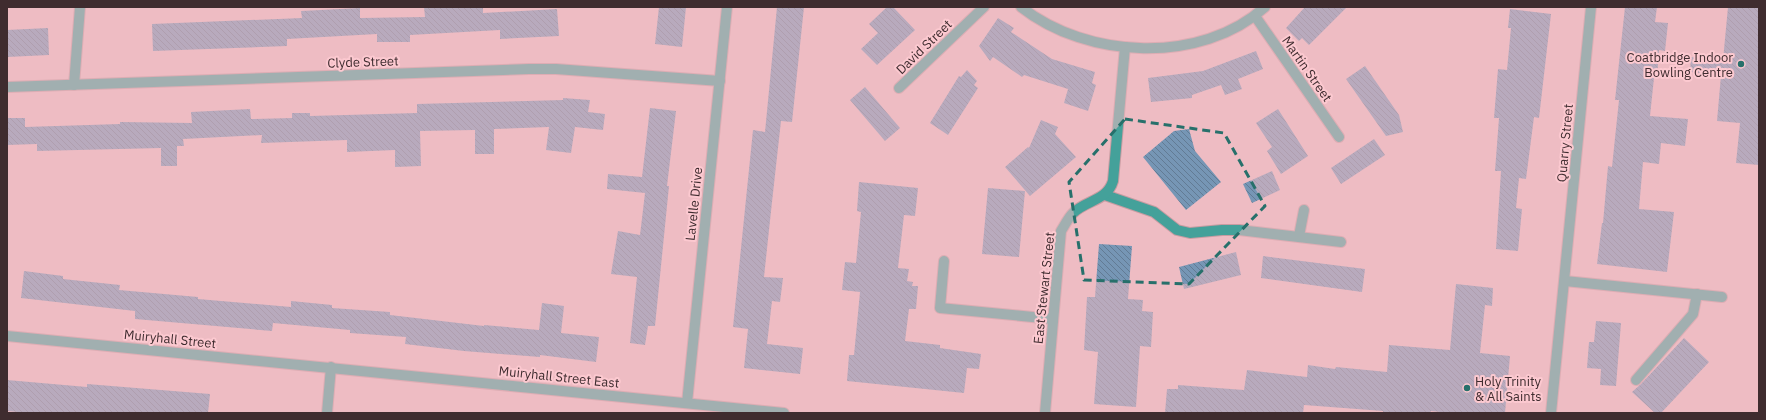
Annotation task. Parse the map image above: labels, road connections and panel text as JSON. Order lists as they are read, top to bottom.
{
  "streets": {
    "street": [
      "David Street",
      "Clyde Street",
      "Martin Street",
      "Quarry Street",
      "Lavelle Drive",
      "East Stewart Street",
      "Muiryhall Street",
      "Muiryhall Street East"
    ]
  },
  "crossings": [
    ["Clyde Street", "Lavelle Drive"],
    ["Lavelle Drive", "Muiryhall Street East"],
    ["Muiryhall Street", "Muiryhall Street East"]
  ],
  "places": ["Coatbridge Indoor Bowling Centre", "Holy Trinity & All Saints"]
}
